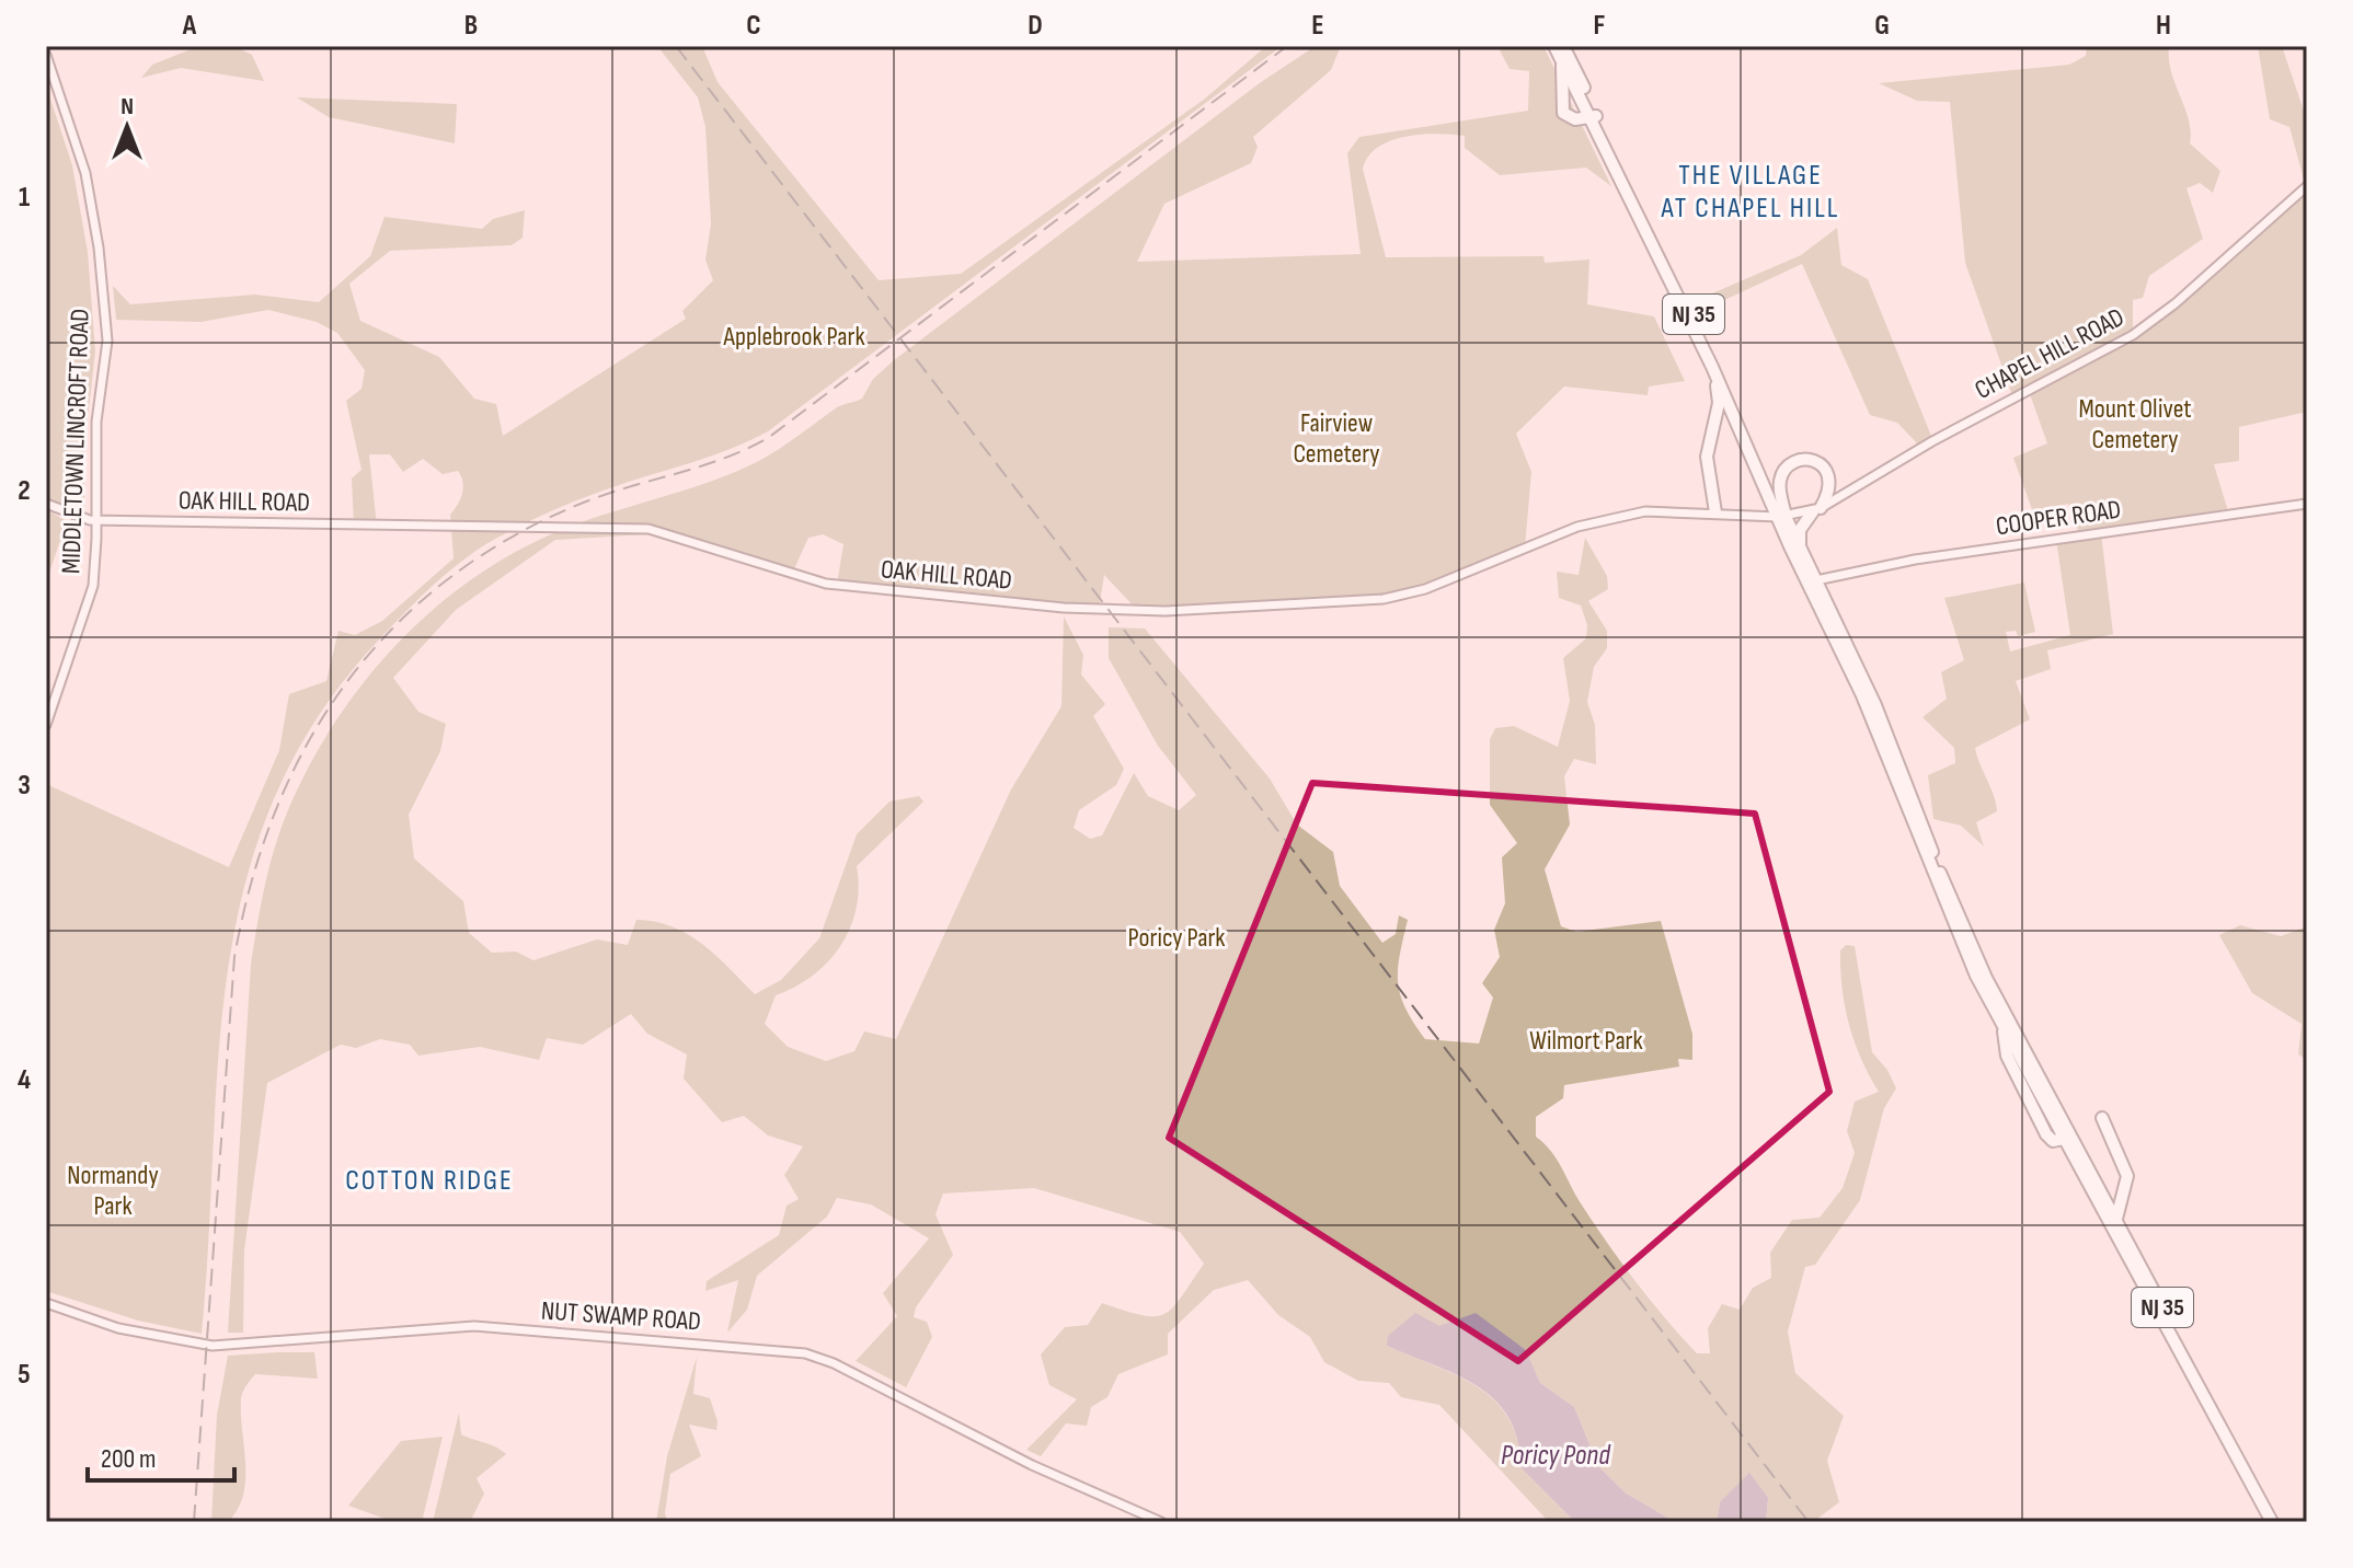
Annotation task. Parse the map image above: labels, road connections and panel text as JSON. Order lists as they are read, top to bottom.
{
  "streets": {
    "highway": ["NJ 35"],
    "street": [
      "CHAPEL HILL ROAD",
      "MIDDLETOWN LINCROFT ROAD",
      "OAK HILL ROAD",
      "COOPER ROAD",
      "NUT SWAMP ROAD"
    ]
  },
  "crossings": [
    ["NJ 35", "CHAPEL HILL ROAD"],
    ["NJ 35", "OAK HILL ROAD"],
    ["NJ 35", "COOPER ROAD"],
    ["CHAPEL HILL ROAD", "OAK HILL ROAD"],
    ["MIDDLETOWN LINCROFT ROAD", "OAK HILL ROAD"]
  ],
  "districts": ["THE VILLAGE AT CHAPEL HILL", "COTTON RIDGE"],
  "water": ["Poricy Pond"],
  "parks": [
    "Applebrook Park",
    "Mount Olivet Cemetery",
    "Fairview Cemetery",
    "Poricy Park",
    "Wilmort Park",
    "Normandy Park"
  ],
  "scale_bar": "200 m",
  "north": "top",
  "grid": {
    "columns": [
      "A",
      "B",
      "C",
      "D",
      "E",
      "F",
      "G",
      "H"
    ],
    "rows": [
      "1",
      "2",
      "3",
      "4",
      "5"
    ]
  }
}
